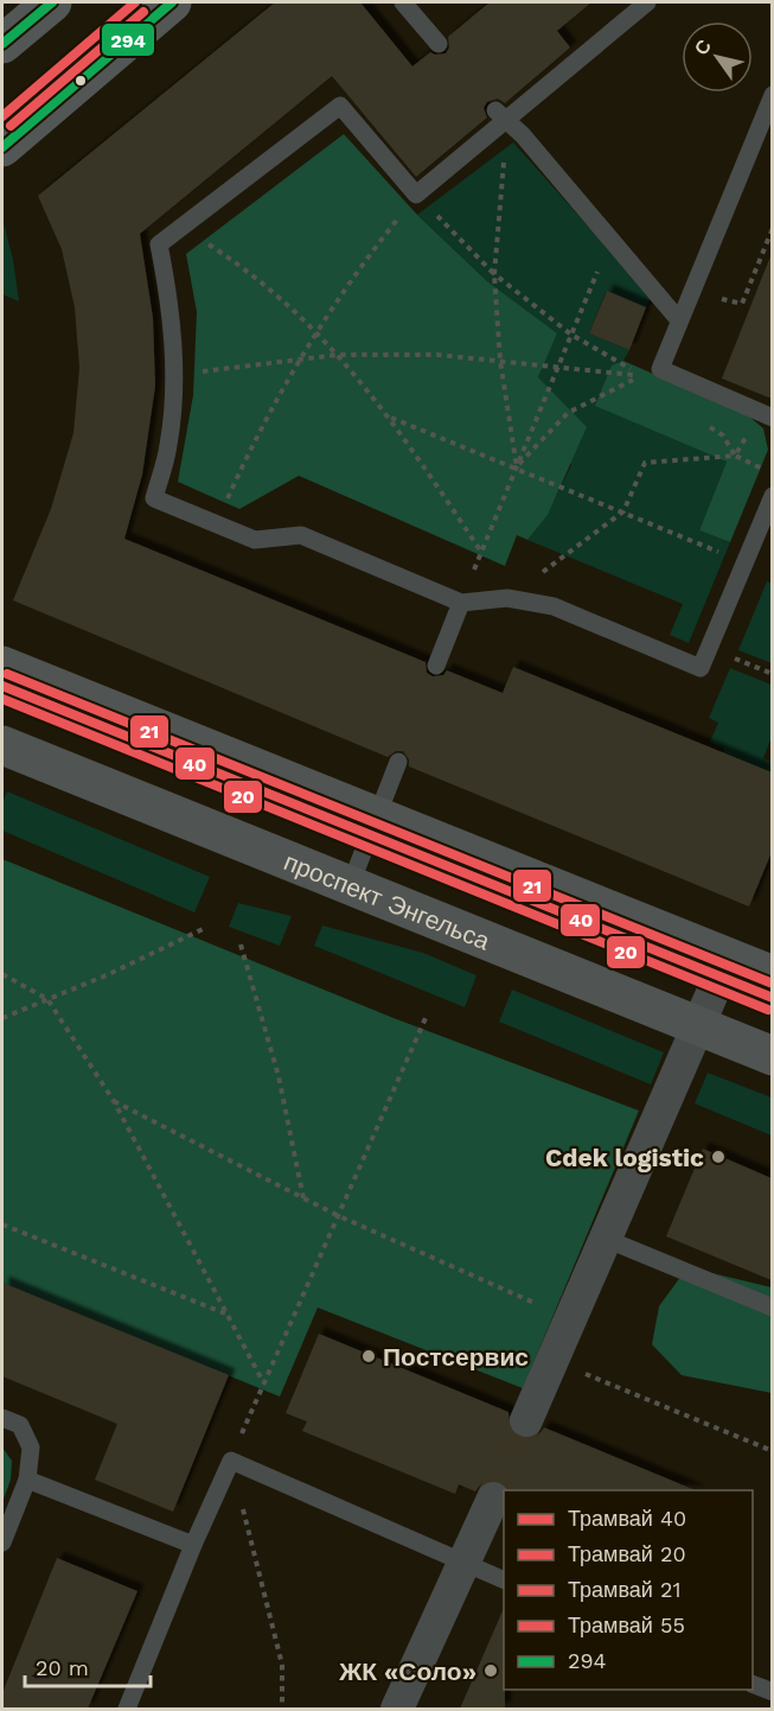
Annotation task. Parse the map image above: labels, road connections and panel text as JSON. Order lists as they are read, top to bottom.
{
  "streets": {
    "main road": ["проспект Энгельса"]
  },
  "places": ["Cdek logistic", "Постсервис", "ЖК «Соло»"],
  "lines": [
    "tram line 40",
    "transit line 294",
    "tram line 55",
    "tram line 21",
    "tram line 20"
  ],
  "legend": [
    "Трамвай 40",
    "Трамвай 20",
    "Трамвай 21",
    "Трамвай 55",
    "294"
  ],
  "scale_bar": "20 m",
  "north": "top left"
}
